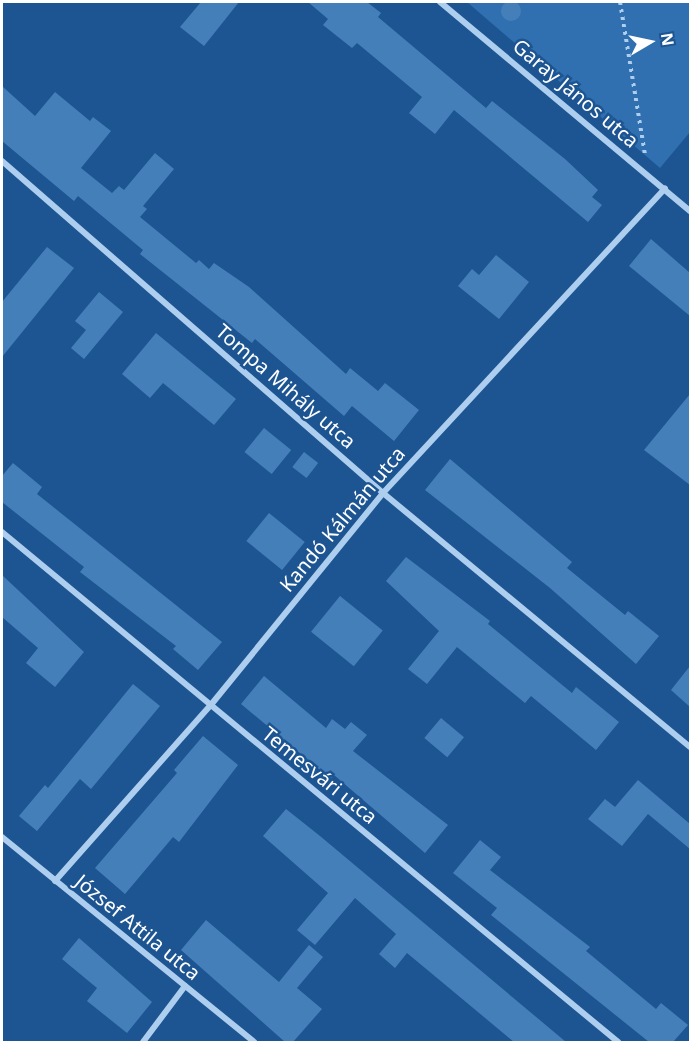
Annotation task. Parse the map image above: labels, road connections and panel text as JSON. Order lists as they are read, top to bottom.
{
  "streets": {
    "street": [
      "Garay János utca",
      "Tompa Mihály utca",
      "Kandó Kálmán utca",
      "Temesvári utca",
      "József Attila utca"
    ]
  },
  "crossings": [
    ["Garay János utca", "Kandó Kálmán utca"],
    ["Tompa Mihály utca", "Kandó Kálmán utca"],
    ["Kandó Kálmán utca", "Temesvári utca"],
    ["Kandó Kálmán utca", "József Attila utca"]
  ],
  "north": "right"
}
